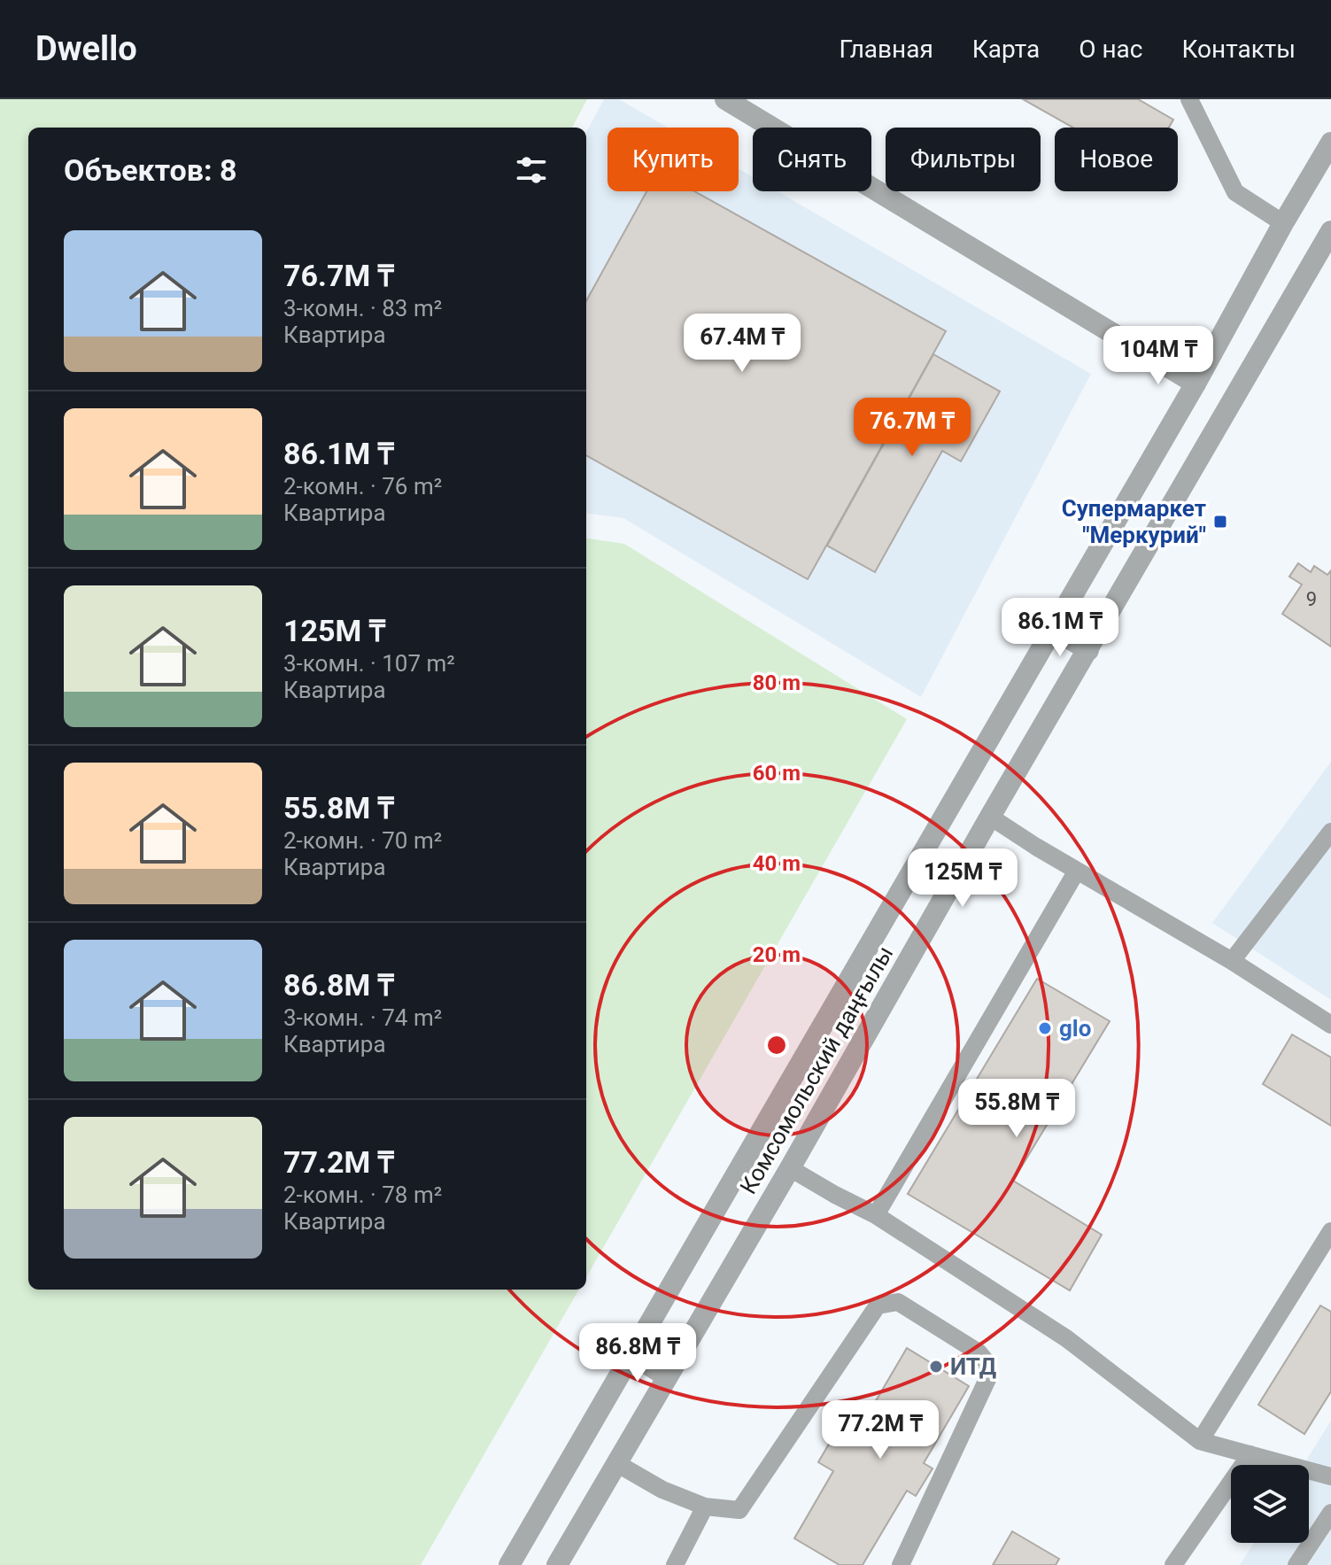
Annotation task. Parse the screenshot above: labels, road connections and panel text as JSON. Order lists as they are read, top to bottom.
{
  "streets": {
    "street": ["Комсомольский даңғылы"]
  },
  "places": {
    "transit": ["Супермаркет \"Меркурий\""],
    "other": ["glo", "ИТД"]
  },
  "house_numbers": ["9"],
  "page": {
    "header": "Dwello",
    "nav": [
      "Главная",
      "Карта",
      "О нас",
      "Контакты"
    ],
    "chip": [
      "Купить",
      "Снять",
      "Фильтры",
      "Новое"
    ],
    "heading": "Объектов: 8",
    "list": [
      {
        "name": "76.7M ₸",
        "note": "3-комн. · 83 m² · Квартира"
      },
      {
        "name": "86.1M ₸",
        "note": "2-комн. · 76 m² · Квартира"
      },
      {
        "name": "125M ₸",
        "note": "3-комн. · 107 m² · Квартира"
      },
      {
        "name": "55.8M ₸",
        "note": "2-комн. · 70 m² · Квартира"
      },
      {
        "name": "86.8M ₸",
        "note": "3-комн. · 74 m² · Квартира"
      },
      {
        "name": "77.2M ₸",
        "note": "2-комн. · 78 m² · Квартира"
      }
    ],
    "price": [
      "67.4M ₸",
      "104M ₸",
      "76.7M ₸",
      "86.1M ₸",
      "125M ₸",
      "55.8M ₸",
      "86.8M ₸",
      "77.2M ₸"
    ]
  },
  "rings": [
    "80 m",
    "60 m",
    "40 m",
    "20 m"
  ]
}
